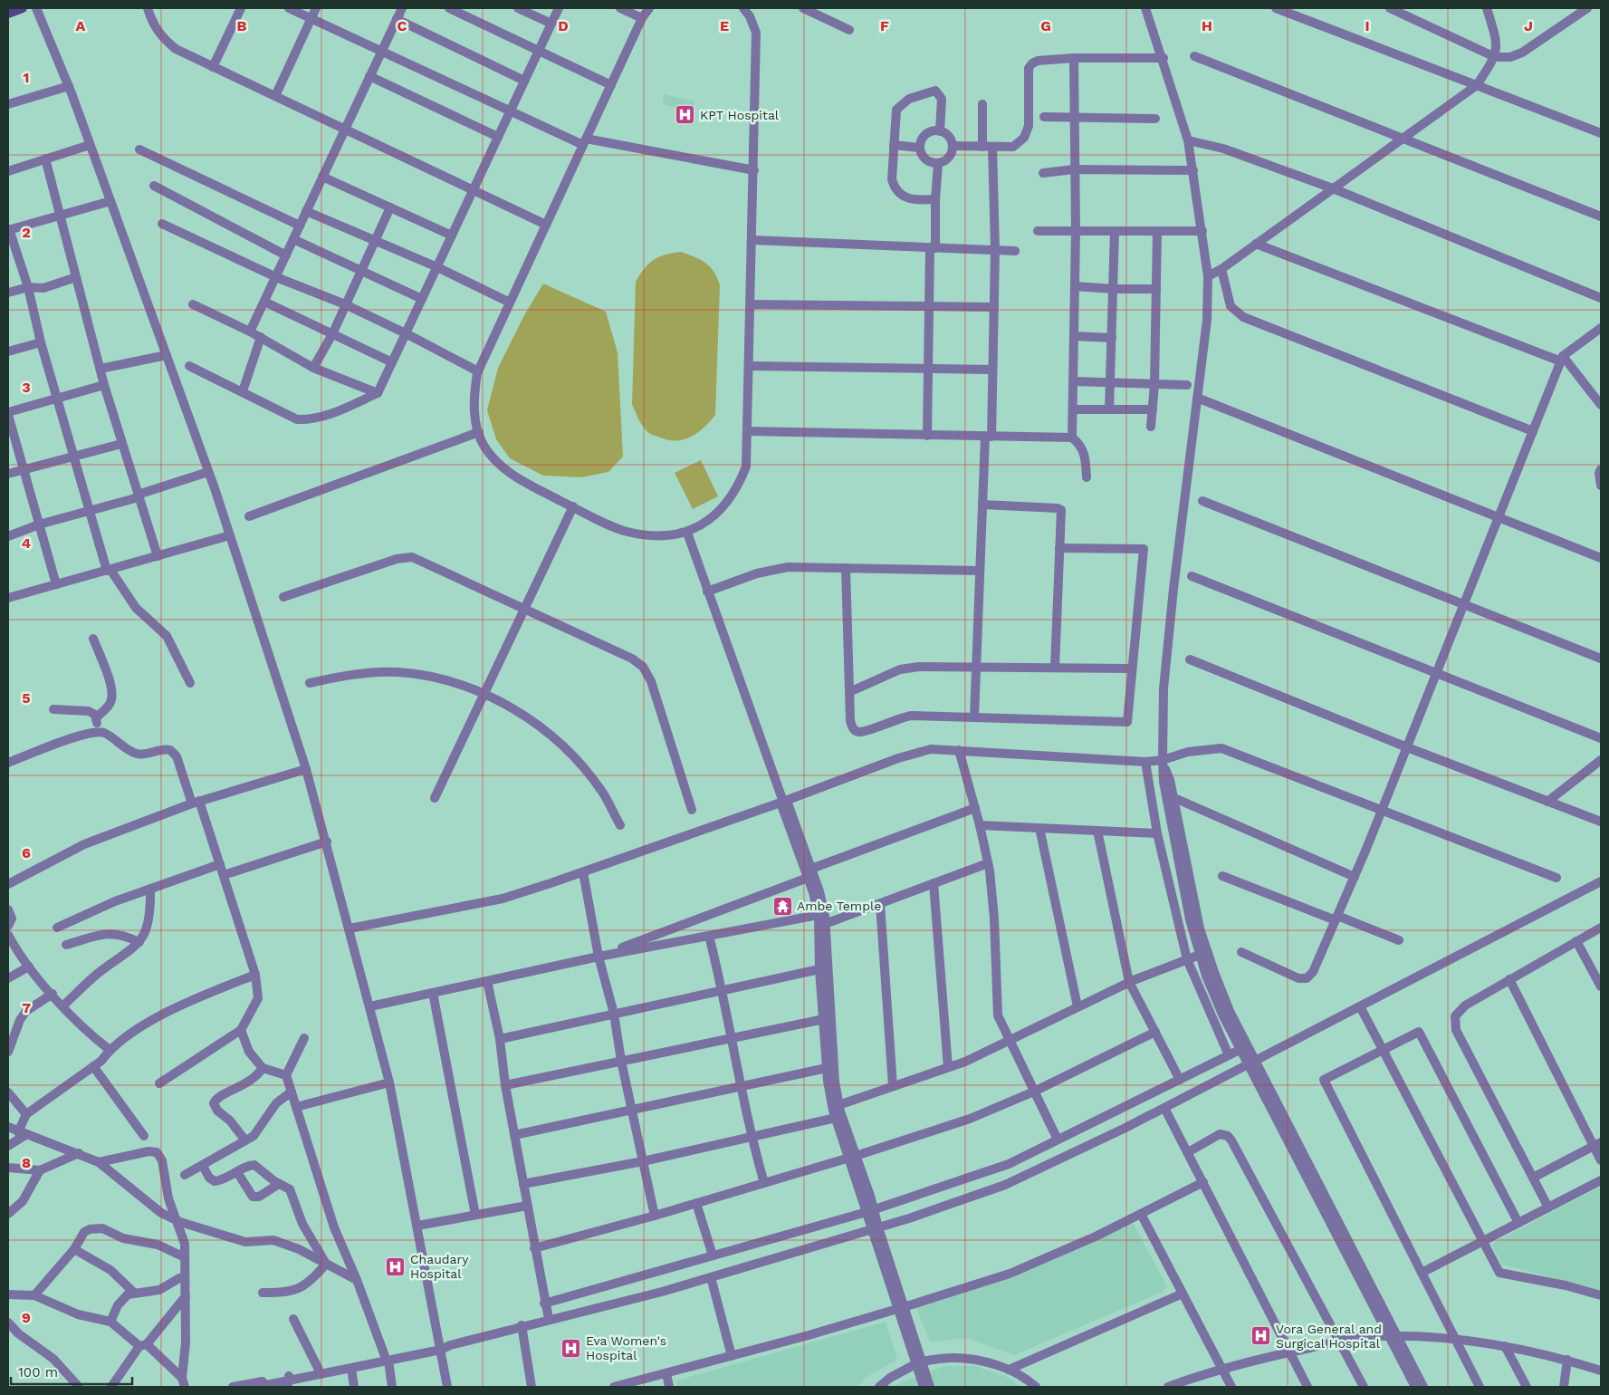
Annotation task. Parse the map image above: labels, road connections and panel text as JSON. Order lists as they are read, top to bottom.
{
  "places": {
    "hospital": [
      "KPT Hospital",
      "Chaudary Hospital",
      "Vora General and Surgical Hospital",
      "Eva Women's Hospital"
    ],
    "temple": ["Ambe Temple"]
  },
  "scale_bar": "100 m",
  "grid": {
    "columns": [
      "A",
      "B",
      "C",
      "D",
      "E",
      "F",
      "G",
      "H",
      "I",
      "J"
    ],
    "rows": [
      "1",
      "2",
      "3",
      "4",
      "5",
      "6",
      "7",
      "8",
      "9"
    ]
  }
}
